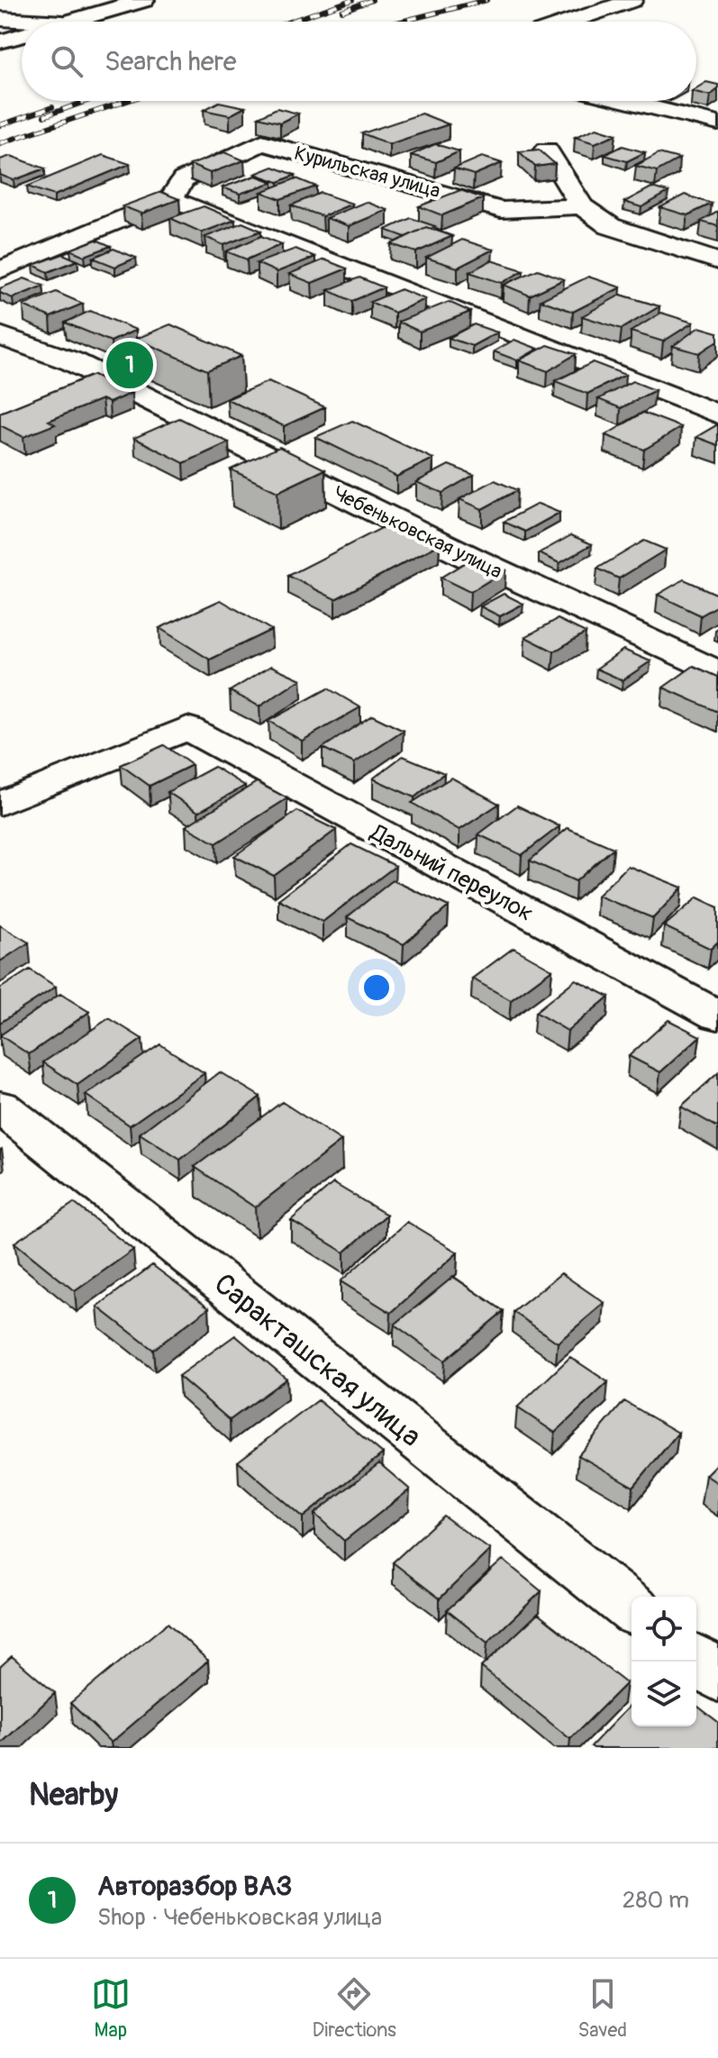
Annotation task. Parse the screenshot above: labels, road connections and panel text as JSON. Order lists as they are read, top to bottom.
{
  "streets": {
    "street": [
      "Курильская улица",
      "Чебеньковская улица",
      "Дальний переулок",
      "Саракташская улица"
    ]
  },
  "page": {
    "search": "Search here",
    "pins": "1",
    "heading": "Nearby",
    "list": [
      {
        "mark": "1",
        "name": "Авторазбор ВАЗ",
        "note": "Shop · Чебеньковская улица",
        "value": "280 m"
      }
    ],
    "nav": ["Map", "Directions", "Saved"]
  }
}
